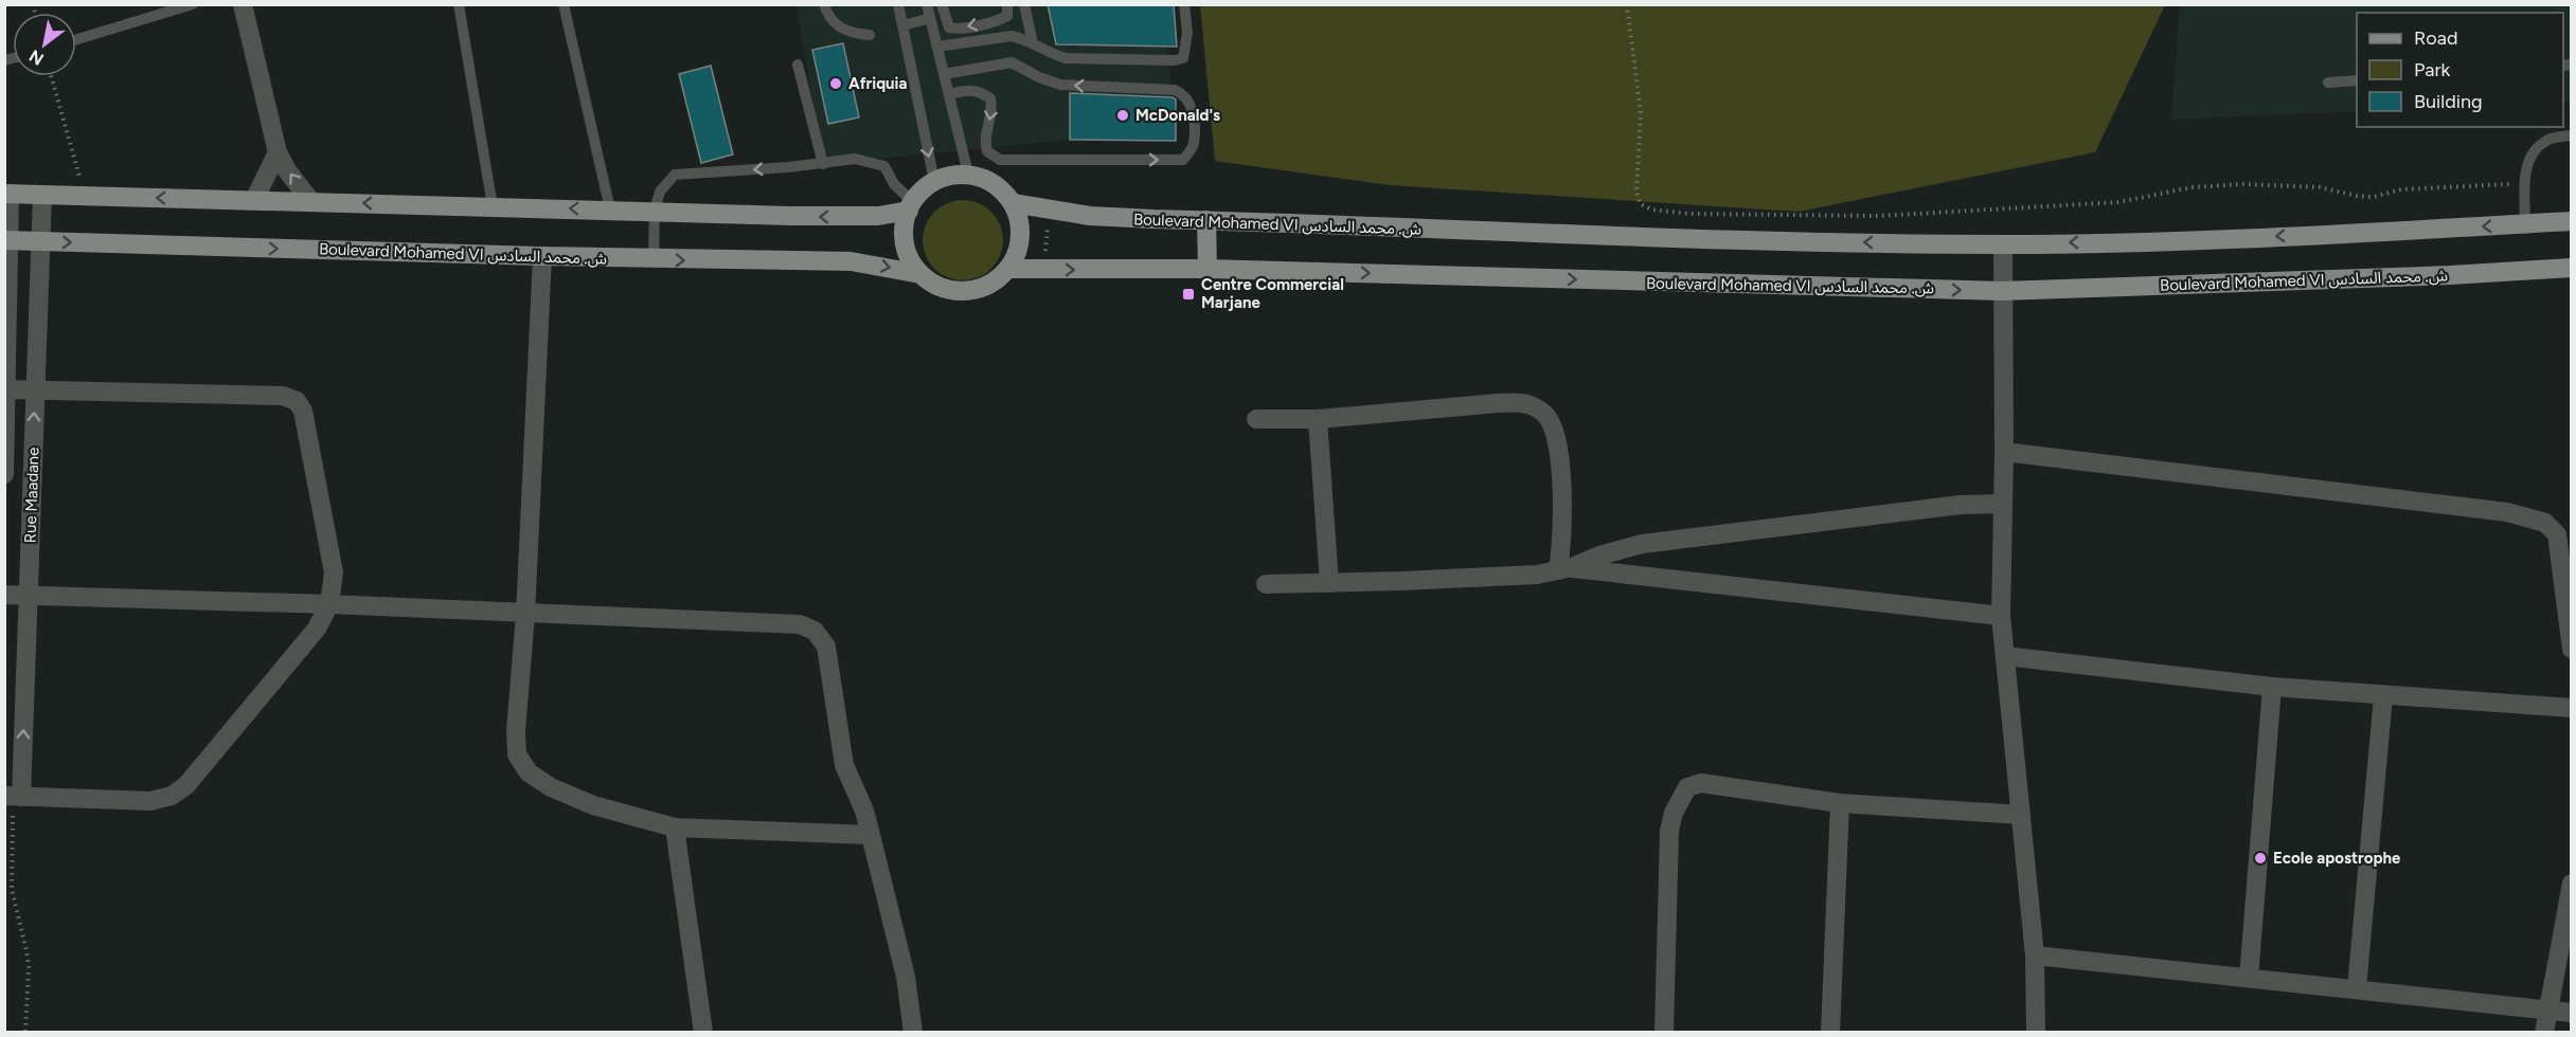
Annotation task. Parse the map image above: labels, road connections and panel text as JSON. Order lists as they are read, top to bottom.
{
  "streets": {
    "main road": ["Boulevard Mohamed VI ش. محمد السادس"],
    "street": ["Rue Maadane"]
  },
  "crossings": [
    ["Boulevard Mohamed VI ش. محمد السادس", "Rue Maadane"]
  ],
  "one_way": ["Rue Maadane"],
  "places": {
    "other": ["Afriquia", "McDonald's", "Ecole apostrophe"],
    "transit": ["Centre Commercial Marjane"]
  },
  "legend": ["Road", "Park", "Building"],
  "north": "bottom left"
}
